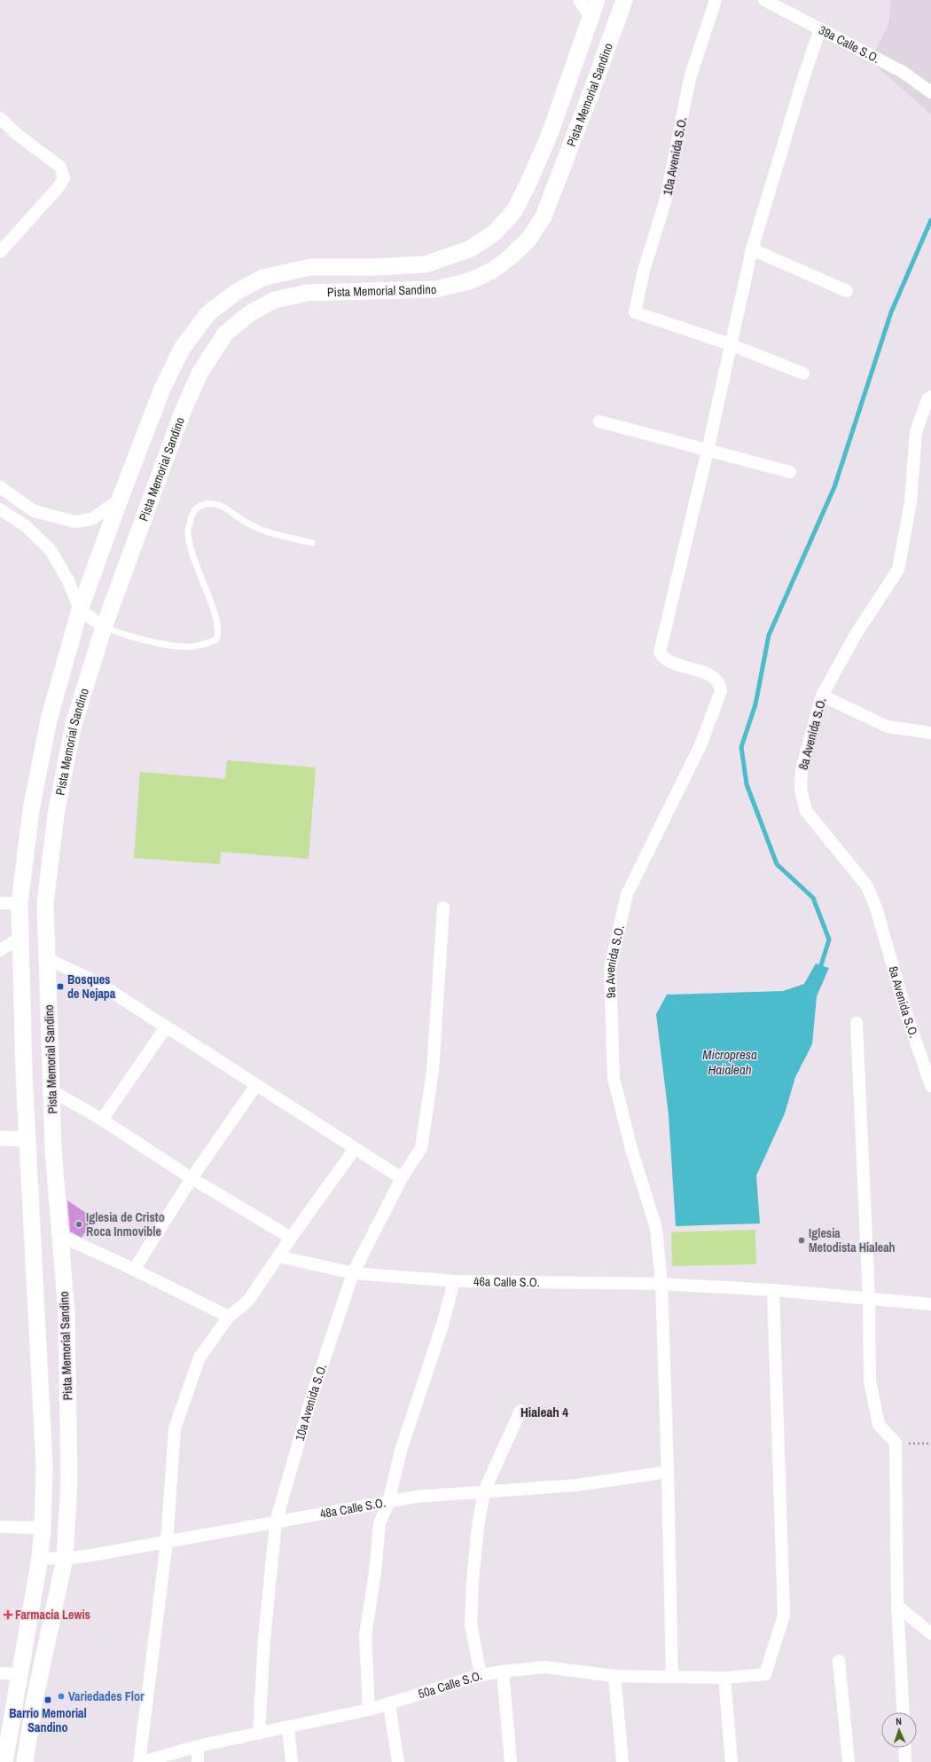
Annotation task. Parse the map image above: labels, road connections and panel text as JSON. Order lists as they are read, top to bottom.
{
  "streets": {
    "main road": ["Pista Memorial Sandino"],
    "street": [
      "39a Calle S.O.",
      "10a Avenida S.O.",
      "8a Avenida S.O.",
      "9a Avenida S.O.",
      "46a Calle S.O.",
      "48a Calle S.O.",
      "50a Calle S.O."
    ]
  },
  "crossings": [
    ["Pista Memorial Sandino", "48a Calle S.O."],
    ["10a Avenida S.O.", "46a Calle S.O."],
    ["10a Avenida S.O.", "48a Calle S.O."],
    ["10a Avenida S.O.", "50a Calle S.O."],
    ["9a Avenida S.O.", "46a Calle S.O."],
    ["9a Avenida S.O.", "48a Calle S.O."],
    ["9a Avenida S.O.", "50a Calle S.O."],
    ["46a Calle S.O.", "50a Calle S.O."]
  ],
  "districts": ["Hialeah 4"],
  "water": ["Micropresa Haialeah"],
  "places": {
    "transit": ["Bosques de Nejapa", "Barrio Memorial Sandino"],
    "other": ["Iglesia de Cristo Roca Inmovible", "Iglesia Metodista Hialeah", "Variedades Flor"],
    "health": ["Farmacia Lewis"]
  },
  "north": "top"
}
